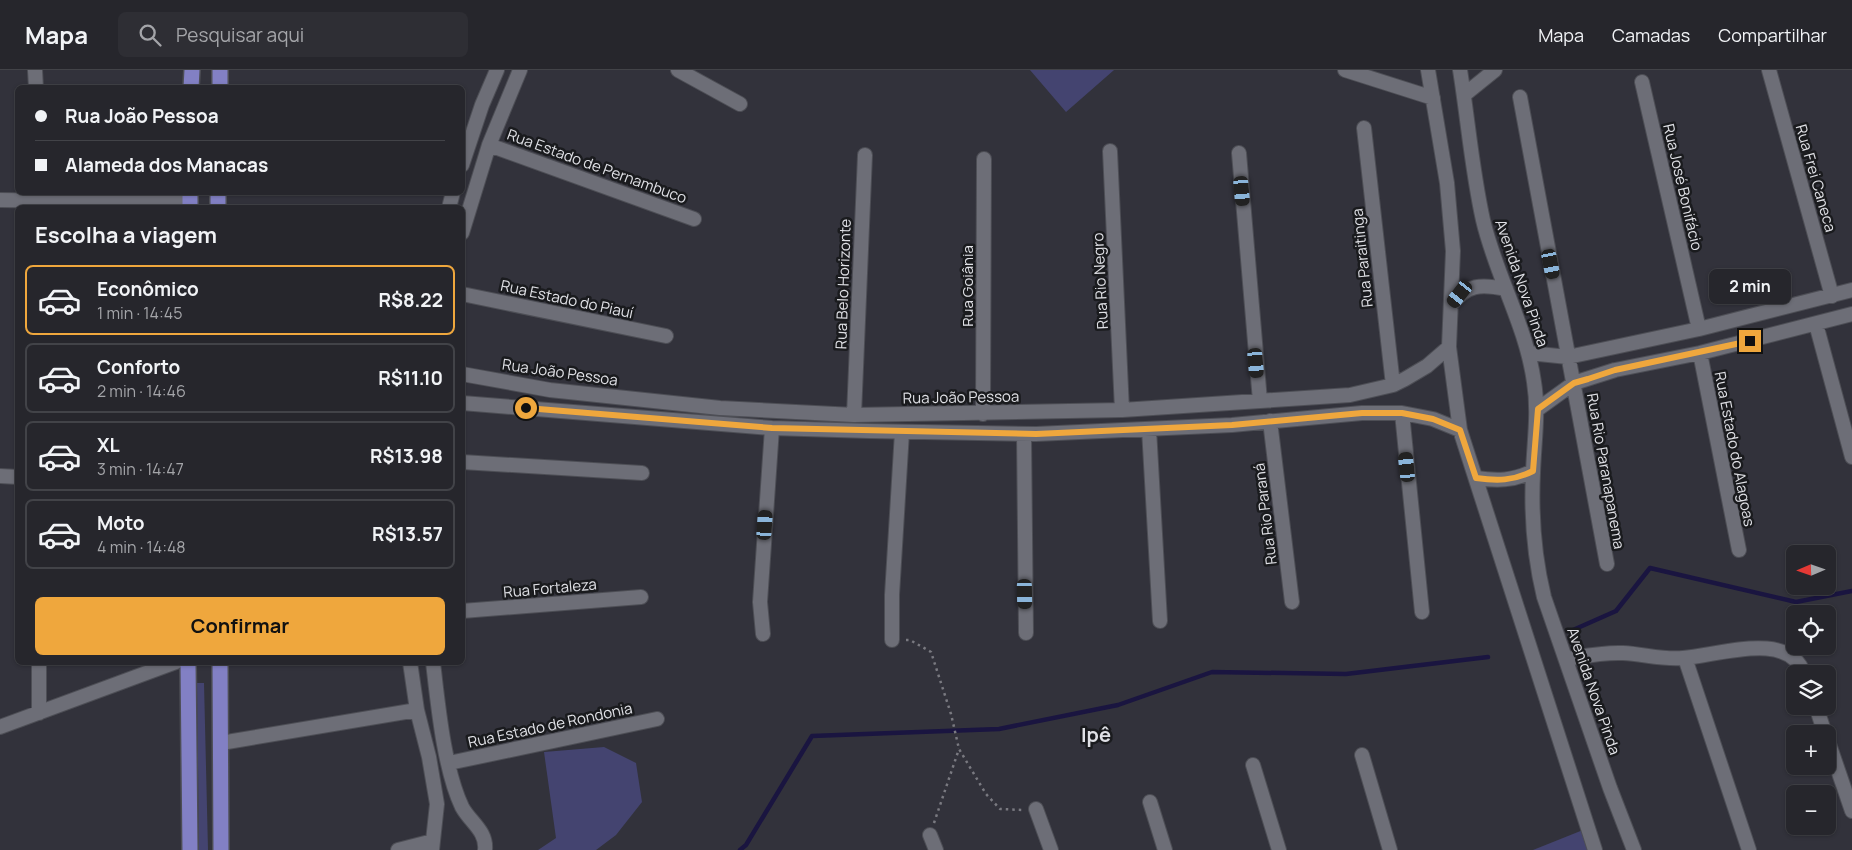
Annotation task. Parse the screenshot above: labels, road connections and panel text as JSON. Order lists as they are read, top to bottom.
{
  "streets": {
    "street": [
      "Rua Estado de Pernambuco",
      "Rua Frei Caneca",
      "Rua José Bonifácio",
      "Rua Paraitinga",
      "Rua Rio Negro",
      "Avenida Nova Pinda",
      "Rua Belo Horizonte",
      "Rua Goiânia",
      "Rua Estado do Piauí",
      "Rua João Pessoa",
      "Rua Estado do Alagoas",
      "Rua Rio Paranapanema",
      "Rua Rio Paraná",
      "Rua Fortaleza",
      "Rua Estado de Rondonia"
    ]
  },
  "crossings": [
    ["Rua Paraitinga", "Rua João Pessoa"],
    ["Rua Rio Negro", "Rua João Pessoa"],
    ["Rua Belo Horizonte", "Rua João Pessoa"],
    ["Rua Goiânia", "Rua João Pessoa"]
  ],
  "districts": ["Ipê"],
  "north": "left",
  "page": {
    "header": "Mapa",
    "search": "Pesquisar aqui",
    "nav": ["Mapa", "Camadas", "Compartilhar"],
    "banner": ["Rua João Pessoa", "Alameda dos Manacas"],
    "heading": "Escolha a viagem",
    "list": [
      {
        "name": "Econômico",
        "note": "1 min · 14:45",
        "value": "R$8.22"
      },
      {
        "name": "Conforto",
        "note": "2 min · 14:46",
        "value": "R$11.10"
      },
      {
        "name": "XL",
        "note": "3 min · 14:47",
        "value": "R$13.98"
      },
      {
        "name": "Moto",
        "note": "4 min · 14:48",
        "value": "R$13.57"
      }
    ],
    "bubble": "2 min",
    "map_buttons": ["+", "−"],
    "buttons": "Confirmar"
  }
}
